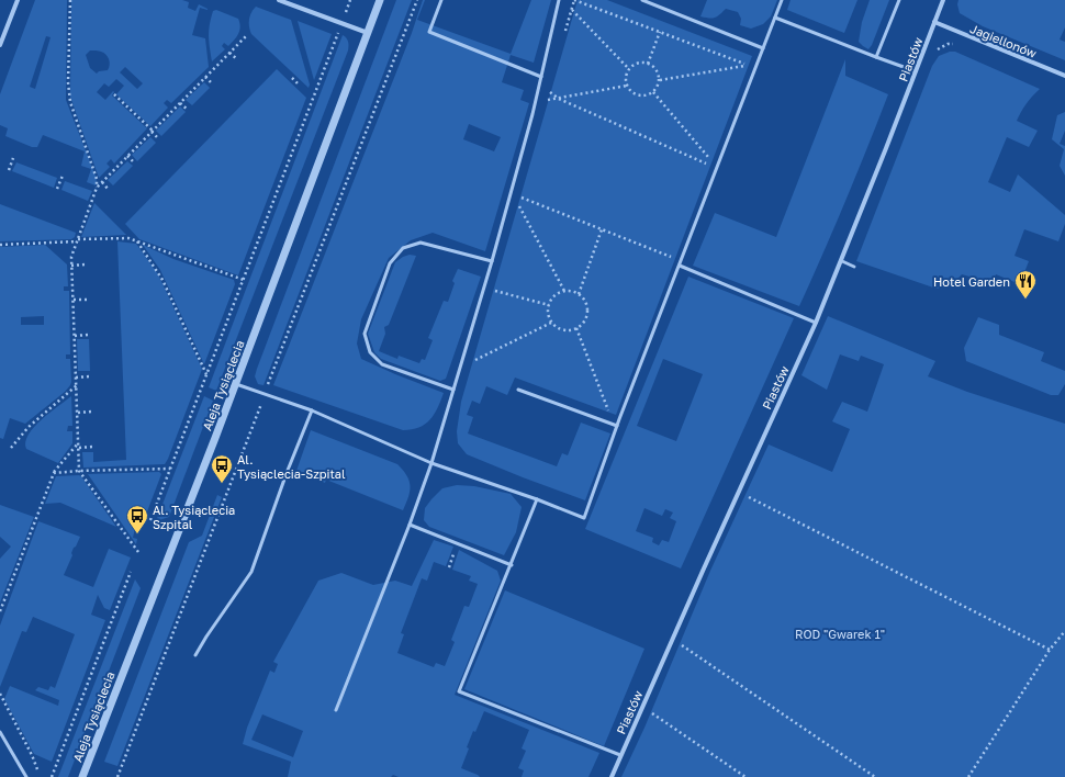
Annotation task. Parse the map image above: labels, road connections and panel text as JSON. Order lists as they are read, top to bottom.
{
  "streets": {
    "street": ["Jagiellonów", "Piastów", "Aleja Tysiąclecia"]
  },
  "crossings": [
    ["Jagiellonów", "Piastów"]
  ],
  "parks": ["ROD \"Gwarek 1\""],
  "places": {
    "restaurant": ["Hotel Garden"],
    "bus stop": ["Al. Tysiąclecia-Szpital", "Al. Tysiąclecia Szpital"]
  }
}
